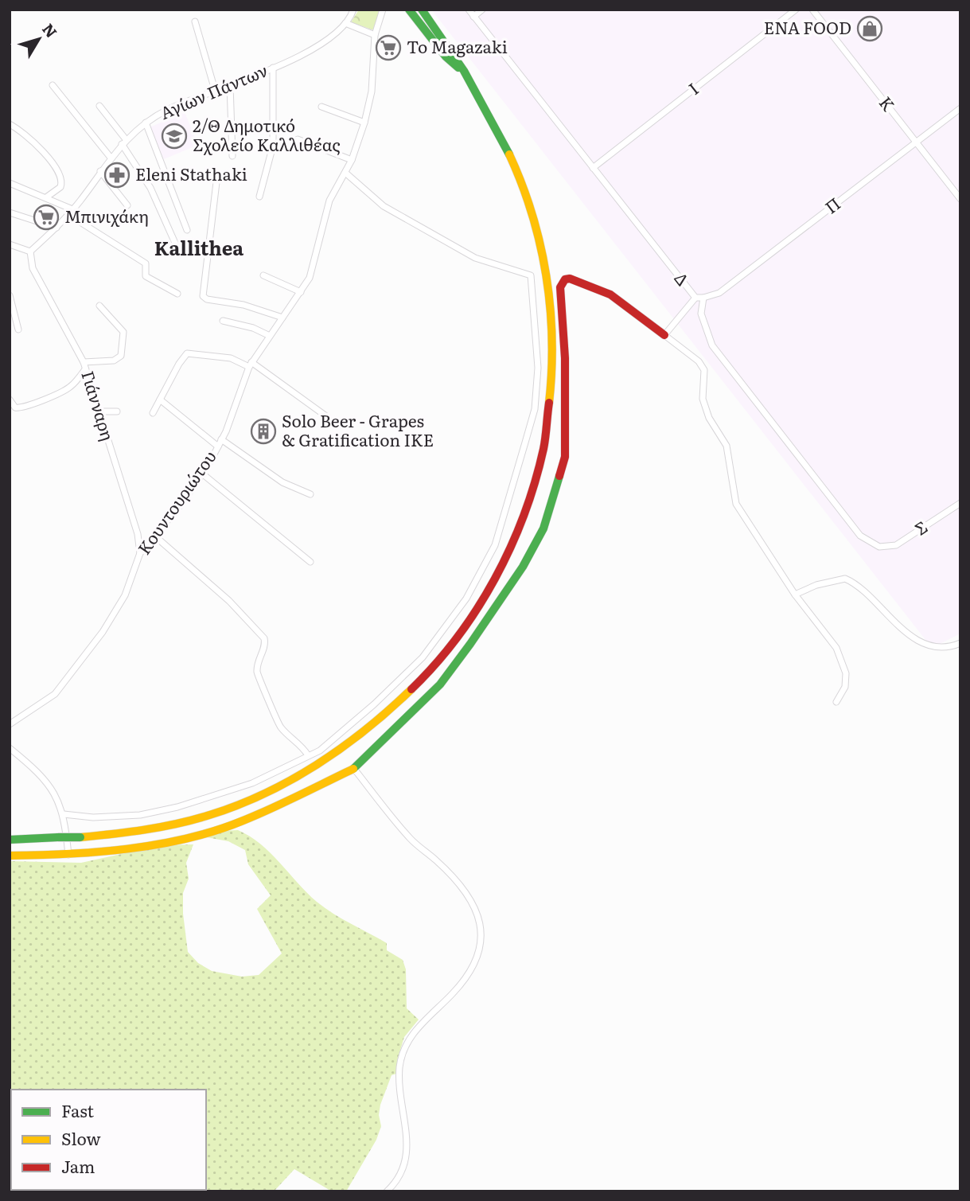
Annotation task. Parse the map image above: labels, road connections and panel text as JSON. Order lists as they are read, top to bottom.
{
  "streets": {
    "street": [
      "Ι",
      "Αγίων Πάντων",
      "Κ",
      "Π",
      "Δ",
      "Γιάνναρη",
      "Κουντουριώτου",
      "Σ"
    ]
  },
  "crossings": [
    ["Ι", "Δ"],
    ["Αγίων Πάντων", "Γιάνναρη"],
    ["Κ", "Π"],
    ["Π", "Δ"],
    ["Δ", "Σ"],
    ["Γιάνναρη", "Κουντουριώτου"]
  ],
  "districts": ["Kallithea"],
  "places": {
    "shop": ["ENA FOOD"],
    "supermarket": ["To Magazaki", "Μπινιχάκη"],
    "school or university": ["2/Θ Δημοτικό Σχολείο Καλλιθέας"],
    "pharmacy": ["Eleni Stathaki"],
    "building": ["Solo Beer - Grapes & Gratification IKE"]
  },
  "legend": ["Fast", "Slow", "Jam"],
  "north": "top right"
}
